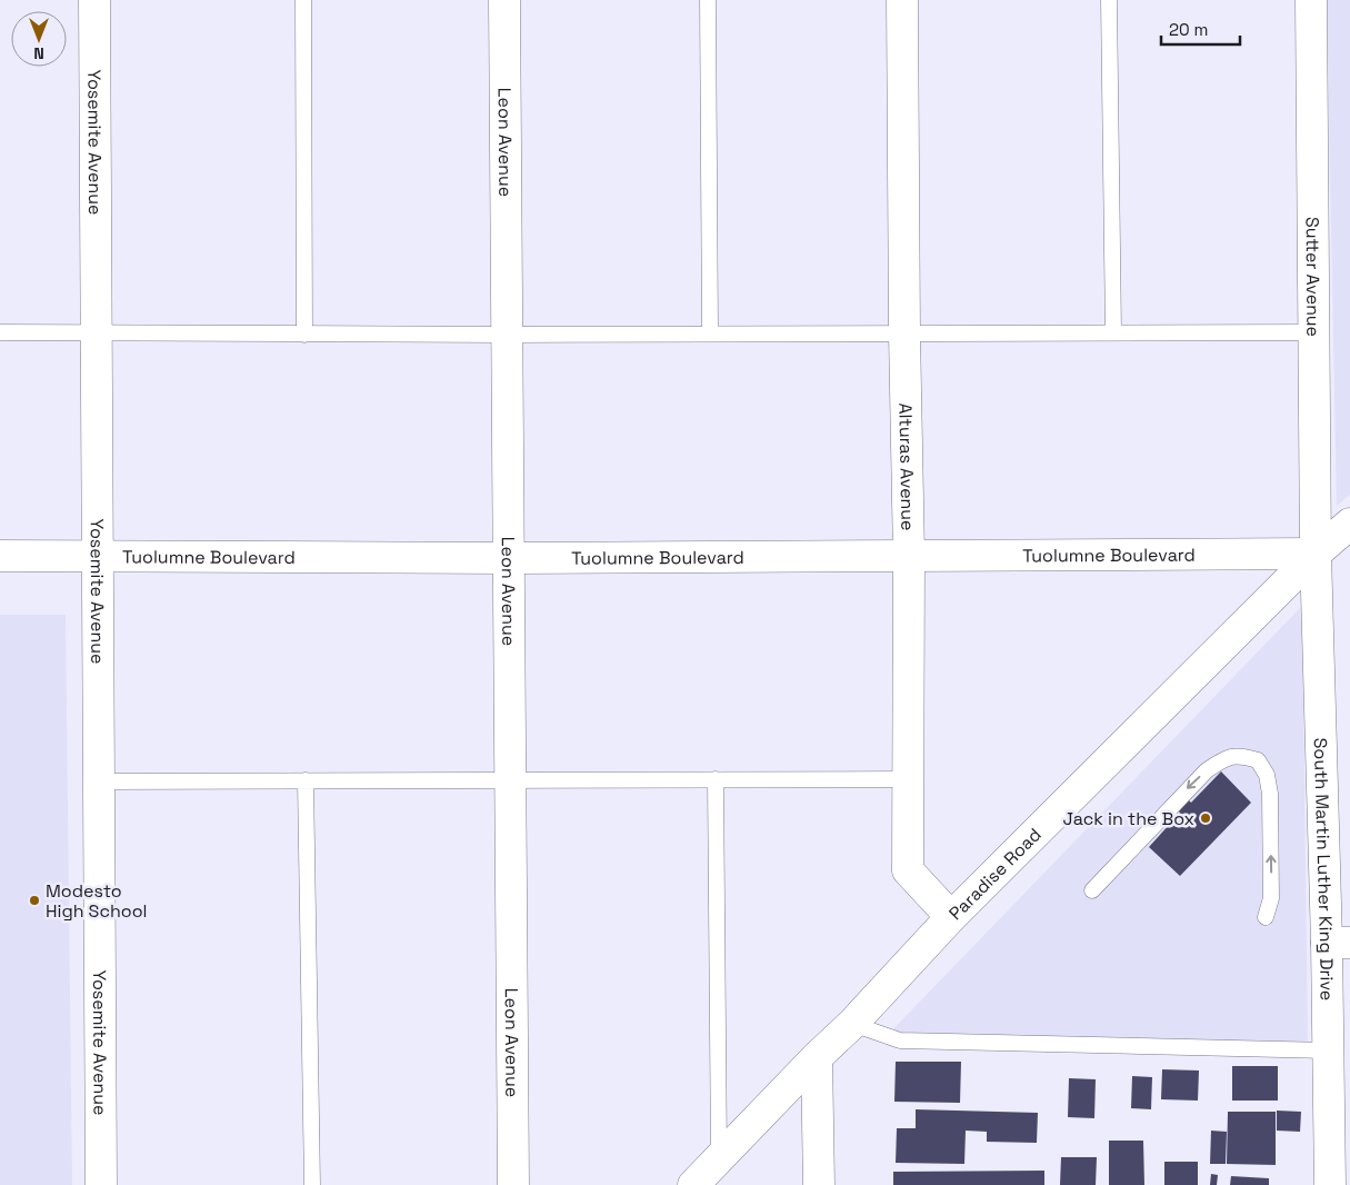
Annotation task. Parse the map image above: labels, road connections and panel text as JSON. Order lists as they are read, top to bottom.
{
  "streets": {
    "street": [
      "Yosemite Avenue",
      "Leon Avenue",
      "Sutter Avenue",
      "Alturas Avenue",
      "Tuolumne Boulevard",
      "South Martin Luther King Drive",
      "Paradise Road"
    ]
  },
  "crossings": [
    ["Yosemite Avenue", "Tuolumne Boulevard"],
    ["Leon Avenue", "Tuolumne Boulevard"],
    ["Sutter Avenue", "Tuolumne Boulevard"],
    ["Sutter Avenue", "South Martin Luther King Drive"],
    ["Sutter Avenue", "Paradise Road"],
    ["Alturas Avenue", "Tuolumne Boulevard"],
    ["Alturas Avenue", "Paradise Road"],
    ["Tuolumne Boulevard", "South Martin Luther King Drive"],
    ["Tuolumne Boulevard", "Paradise Road"],
    ["South Martin Luther King Drive", "Paradise Road"]
  ],
  "places": ["Jack in the Box", "Modesto High School"],
  "scale_bar": "20 m",
  "north": "bottom"
}
